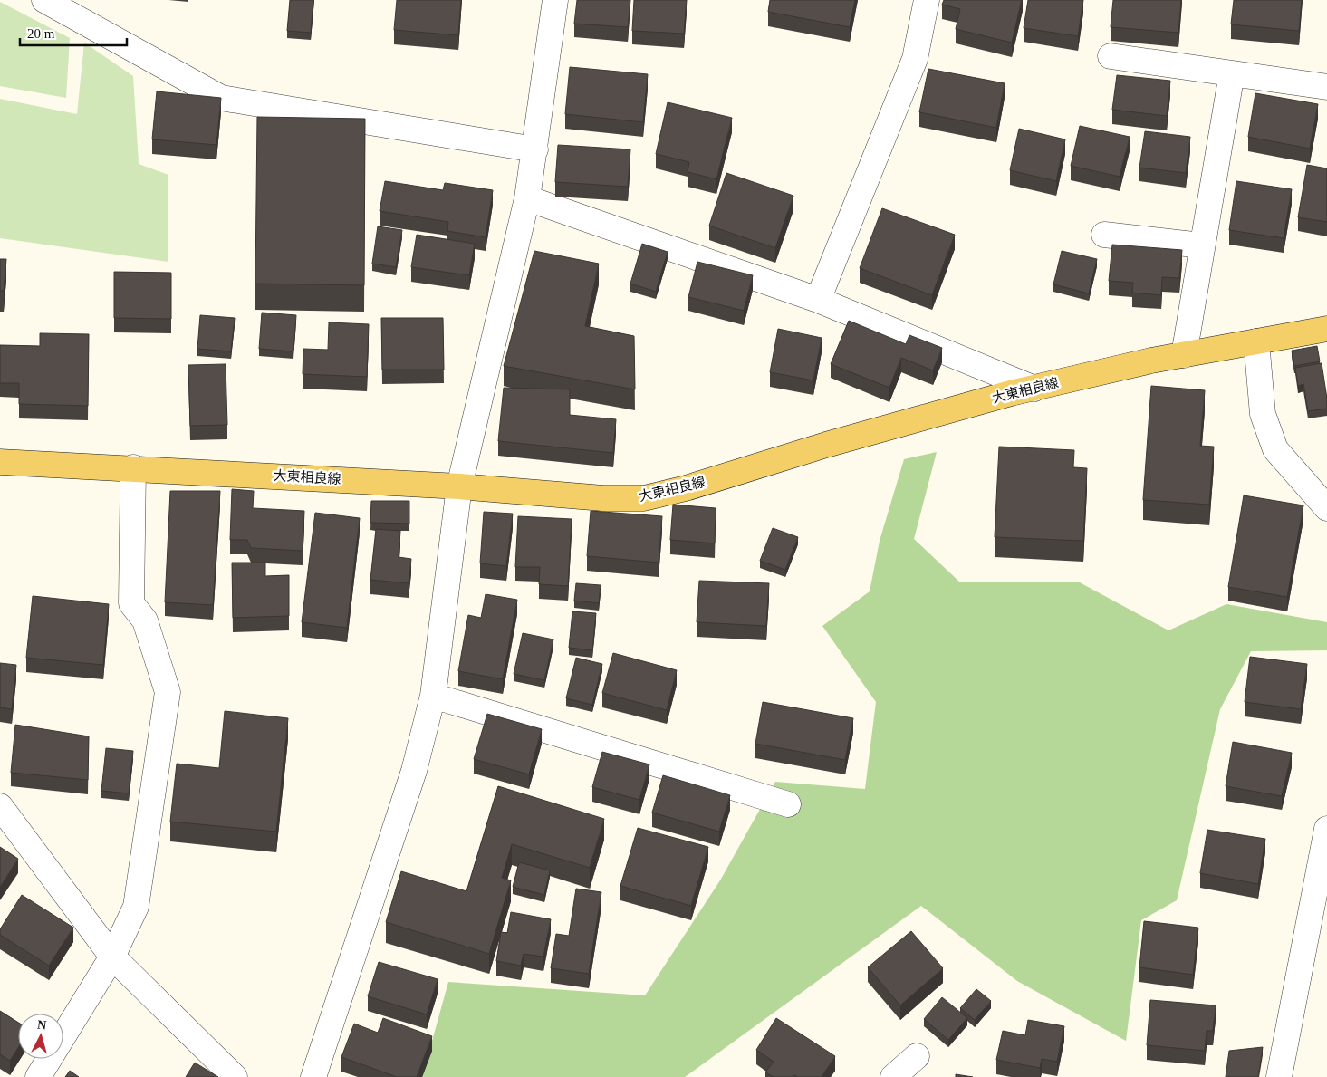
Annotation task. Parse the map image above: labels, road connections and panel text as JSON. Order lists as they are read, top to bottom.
{
  "streets": {
    "main road": ["大東相良線"]
  },
  "scale_bar": "20 m",
  "north": "top"
}
